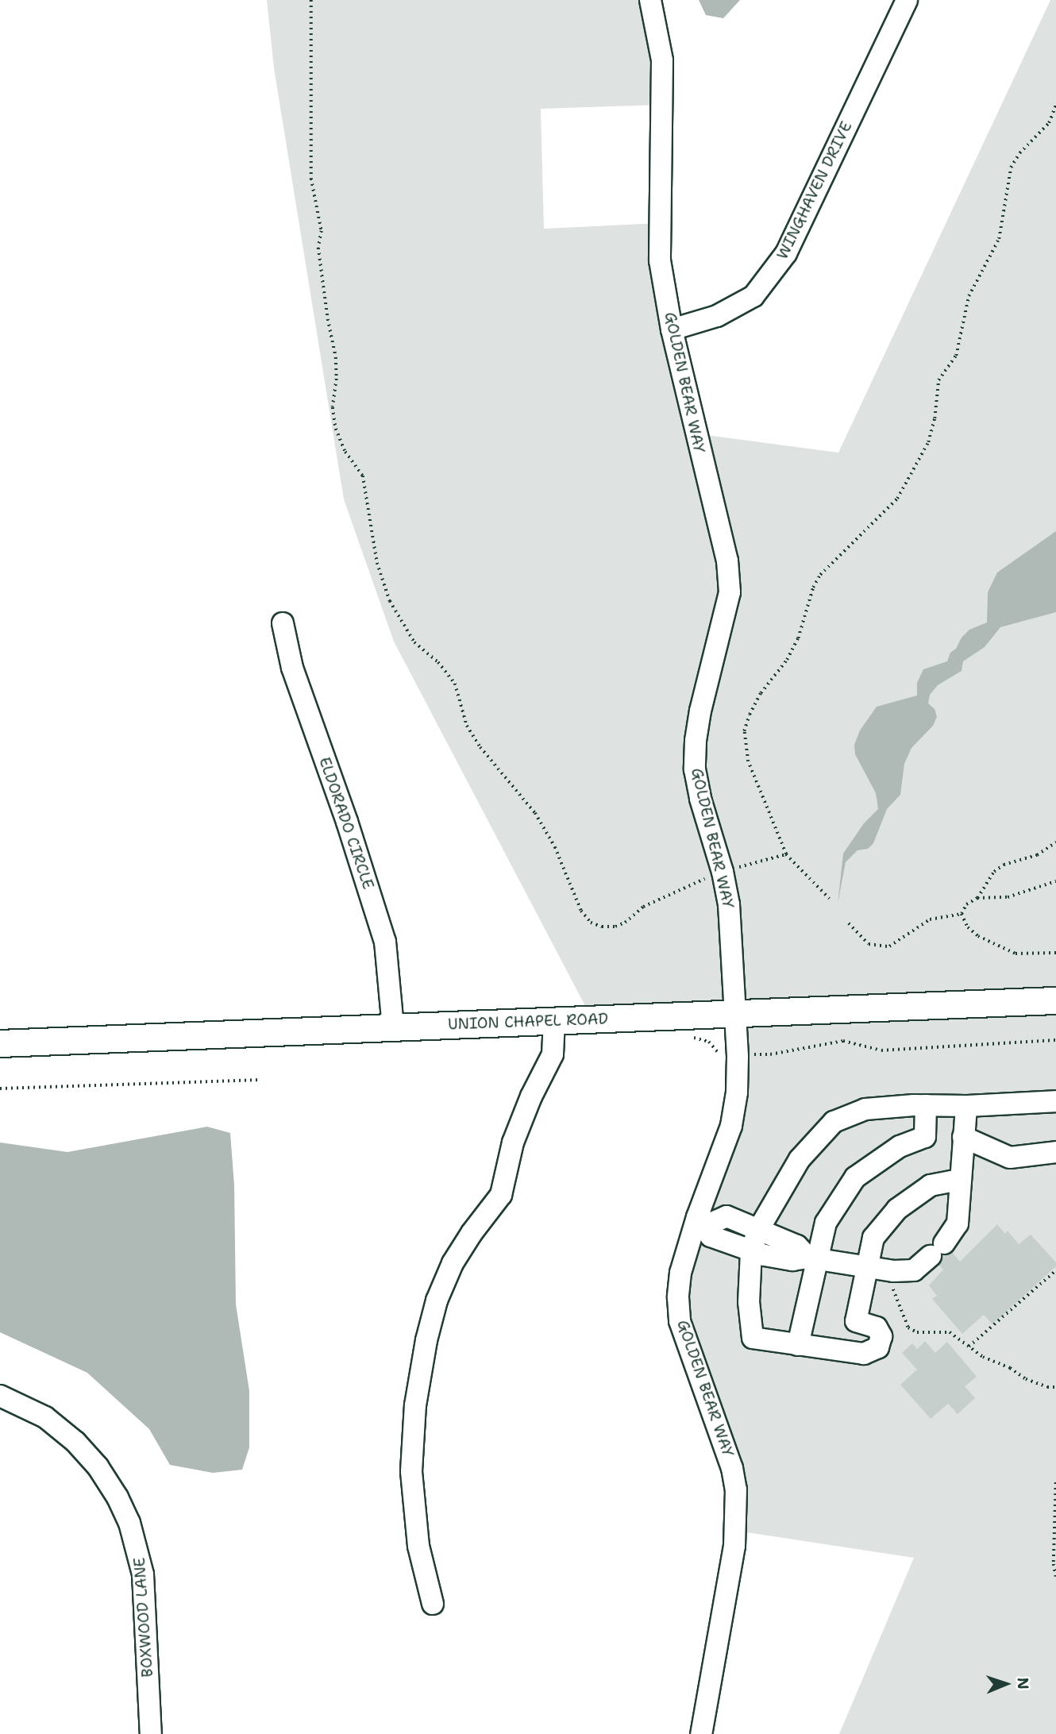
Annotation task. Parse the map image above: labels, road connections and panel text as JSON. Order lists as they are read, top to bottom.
{
  "streets": {
    "main road": ["UNION CHAPEL ROAD"],
    "street": [
      "WINGHAVEN DRIVE",
      "GOLDEN BEAR WAY",
      "ELDORADO CIRCLE",
      "BOXWOOD LANE"
    ]
  },
  "crossings": [
    ["WINGHAVEN DRIVE", "GOLDEN BEAR WAY"],
    ["GOLDEN BEAR WAY", "UNION CHAPEL ROAD"],
    ["ELDORADO CIRCLE", "UNION CHAPEL ROAD"]
  ],
  "north": "right"
}
